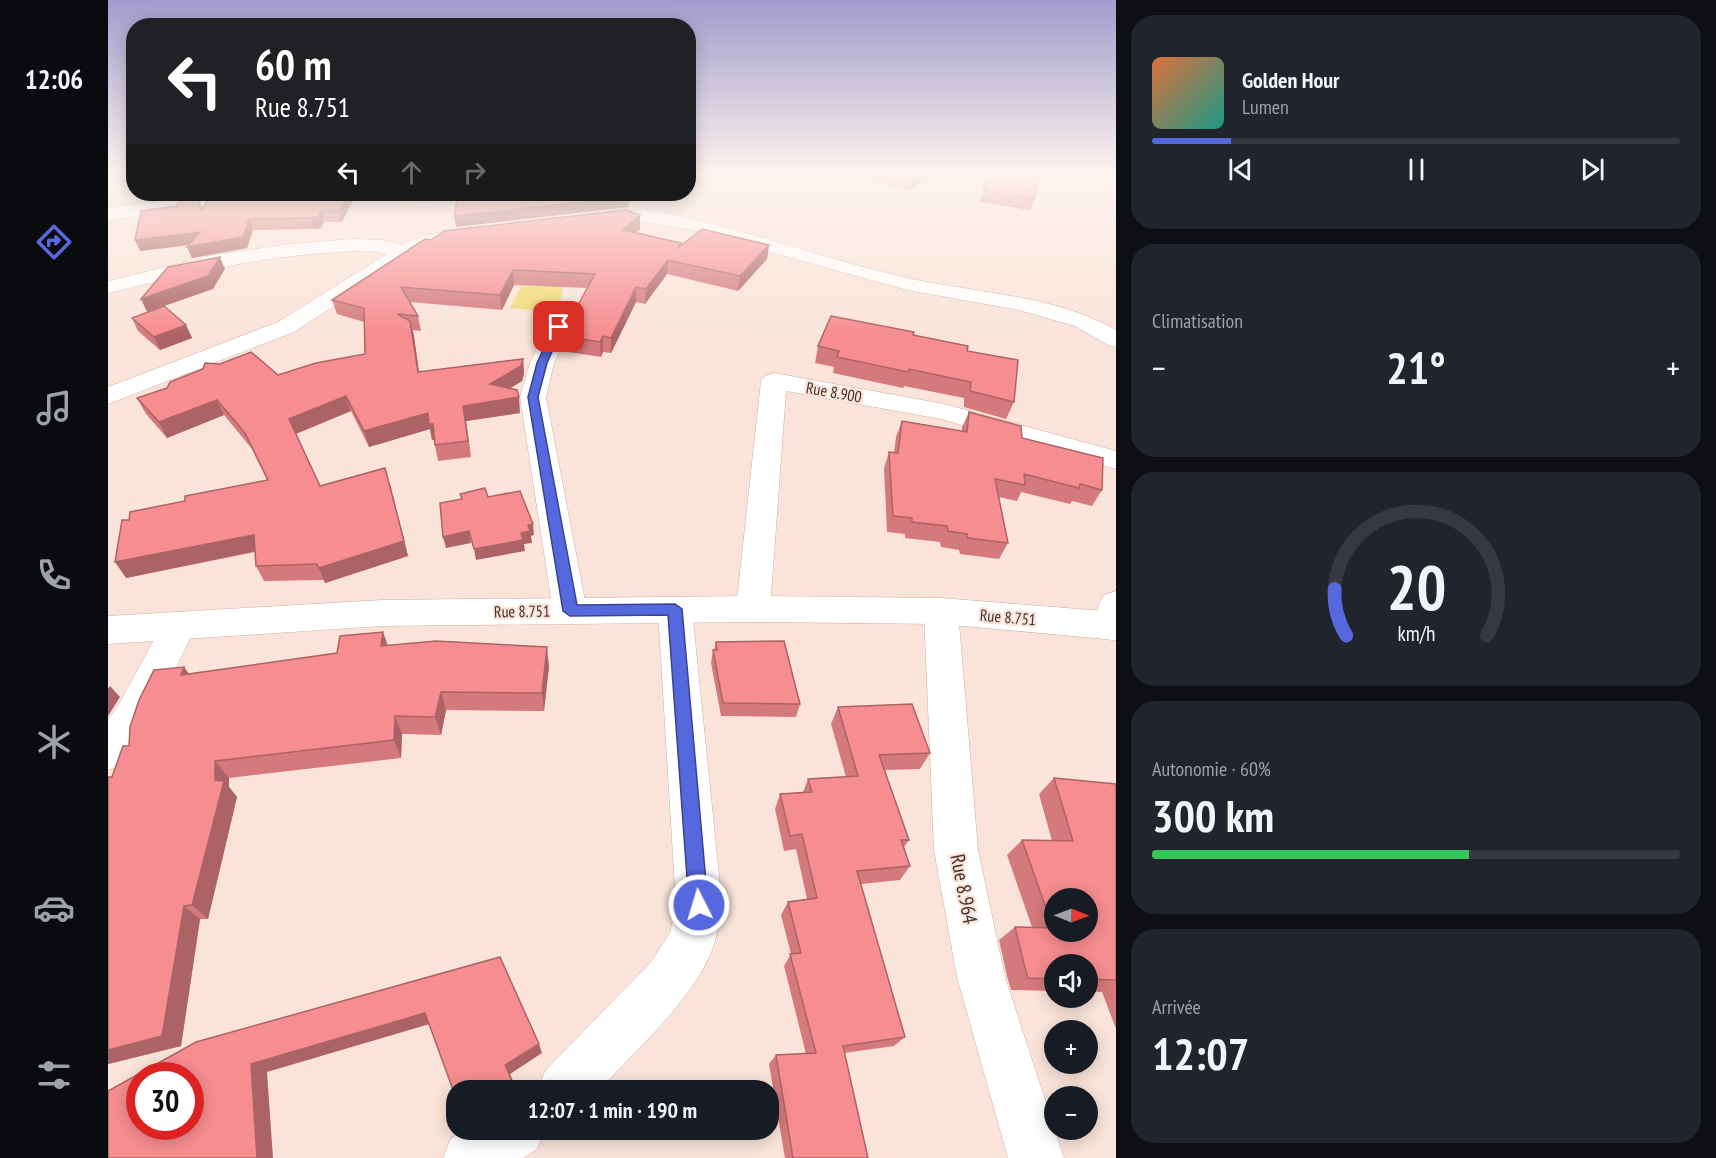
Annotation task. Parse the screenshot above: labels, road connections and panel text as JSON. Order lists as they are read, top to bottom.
{
  "streets": {
    "street": ["Rue 8.900", "Rue 8.751", "Rue 8.964"]
  },
  "crossings": [
    ["Rue 8.900", "Rue 8.751"],
    ["Rue 8.751", "Rue 8.964"]
  ],
  "north": "right",
  "page": {
    "tabs": "12:06",
    "turn": ["60 m", "Rue 8.751"],
    "song": ["Golden Hour", "Lumen"],
    "tile": [
      "Climatisation",
      ["Autonomie · 60%", "300 km"],
      ["Arrivée", "12:07"]
    ],
    "heat": ["−", "21°", "+"],
    "map_buttons": ["+", "−"],
    "limit": "30",
    "trip": "12:07 · 1 min · 190 m",
    "gauge": ["20", "km/h"]
  }
}
